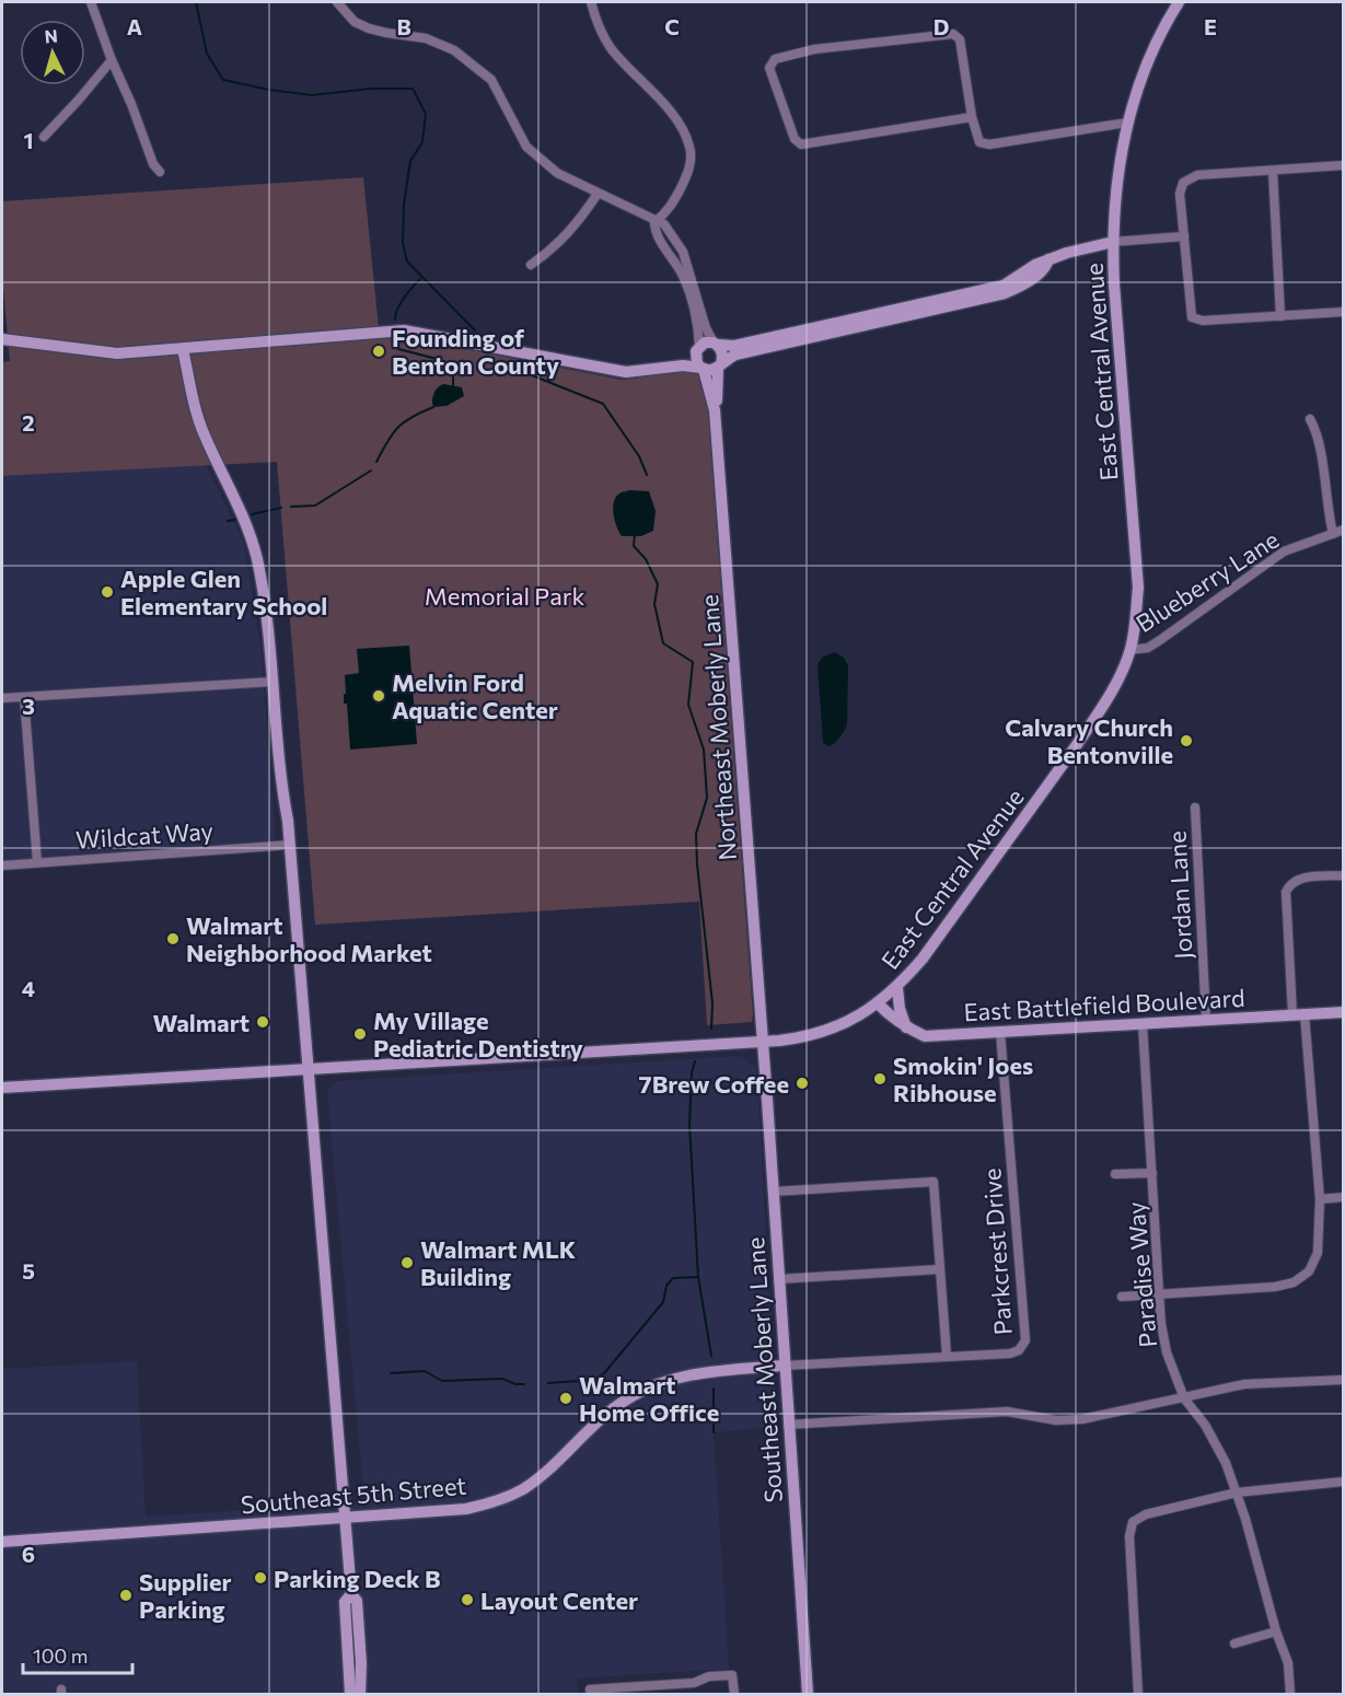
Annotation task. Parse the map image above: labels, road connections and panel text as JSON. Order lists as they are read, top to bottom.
{
  "streets": {
    "street": [
      "East Central Avenue",
      "Blueberry Lane",
      "Northeast Moberly Lane",
      "Wildcat Way",
      "Jordan Lane",
      "East Battlefield Boulevard",
      "Parkcrest Drive",
      "Paradise Way",
      "Southeast Moberly Lane",
      "Southeast 5th Street"
    ]
  },
  "crossings": [
    ["East Central Avenue", "Blueberry Lane"],
    ["East Central Avenue", "Northeast Moberly Lane"],
    ["East Central Avenue", "East Battlefield Boulevard"],
    ["East Central Avenue", "Southeast Moberly Lane"],
    ["Northeast Moberly Lane", "Southeast Moberly Lane"],
    ["Jordan Lane", "East Battlefield Boulevard"],
    ["East Battlefield Boulevard", "Parkcrest Drive"],
    ["East Battlefield Boulevard", "Paradise Way"],
    ["Parkcrest Drive", "Southeast Moberly Lane"],
    ["Parkcrest Drive", "Southeast 5th Street"],
    ["Southeast Moberly Lane", "Southeast 5th Street"]
  ],
  "parks": ["Memorial Park"],
  "places": [
    "Founding of Benton County",
    "Apple Glen Elementary School",
    "Melvin Ford Aquatic Center",
    "Calvary Church Bentonville",
    "Walmart Neighborhood Market",
    "Walmart",
    "My Village Pediatric Dentistry",
    "Smokin' Joes Ribhouse",
    "7Brew Coffee",
    "Walmart MLK Building",
    "Walmart Home Office",
    "Parking Deck B",
    "Supplier Parking",
    "Layout Center"
  ],
  "scale_bar": "100 m",
  "north": "top",
  "grid": {
    "columns": [
      "A",
      "B",
      "C",
      "D",
      "E"
    ],
    "rows": [
      "1",
      "2",
      "3",
      "4",
      "5",
      "6"
    ]
  }
}
